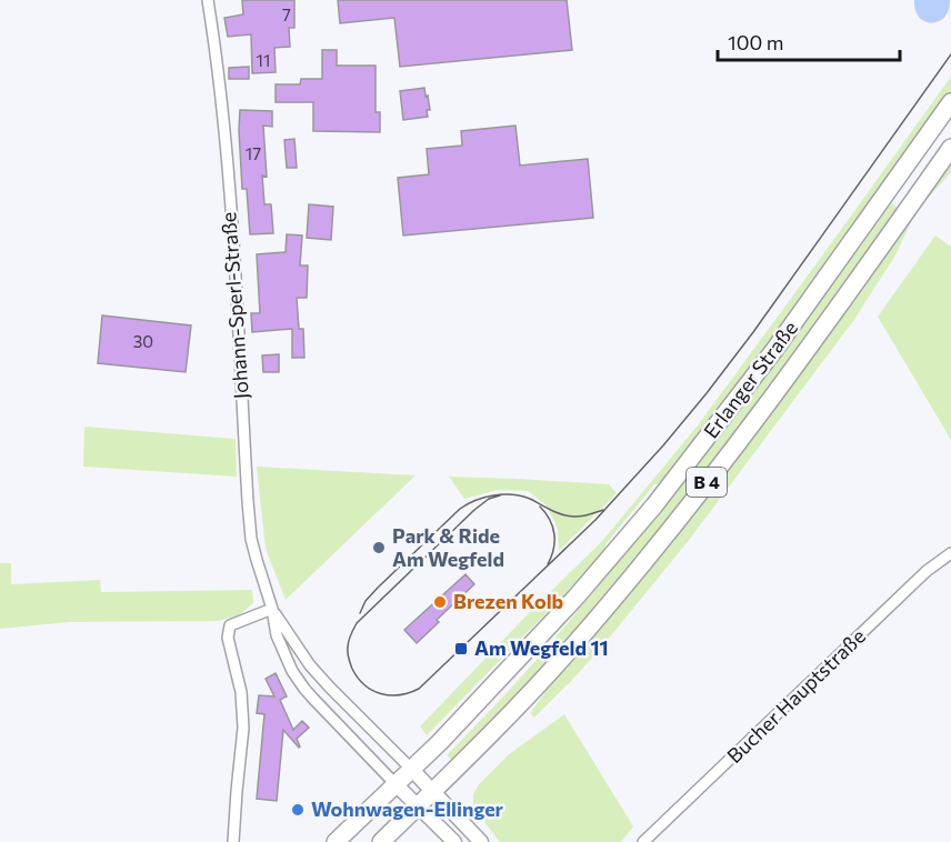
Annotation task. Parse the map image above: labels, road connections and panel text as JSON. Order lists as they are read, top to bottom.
{
  "streets": {
    "main road": ["Erlanger Straße", "B 4"],
    "street": ["Johann-Sperl-Straße", "Bucher Hauptstraße"]
  },
  "crossings": [
    ["Johann-Sperl-Straße", "Erlanger Straße"]
  ],
  "places": {
    "other": ["Park & Ride Am Wegfeld", "Brezen Kolb", "Wohnwagen-Ellinger"],
    "transit": ["Am Wegfeld 11"]
  },
  "house_numbers": [
    "7",
    "11",
    "17",
    "30"
  ],
  "scale_bar": "100 m"
}
